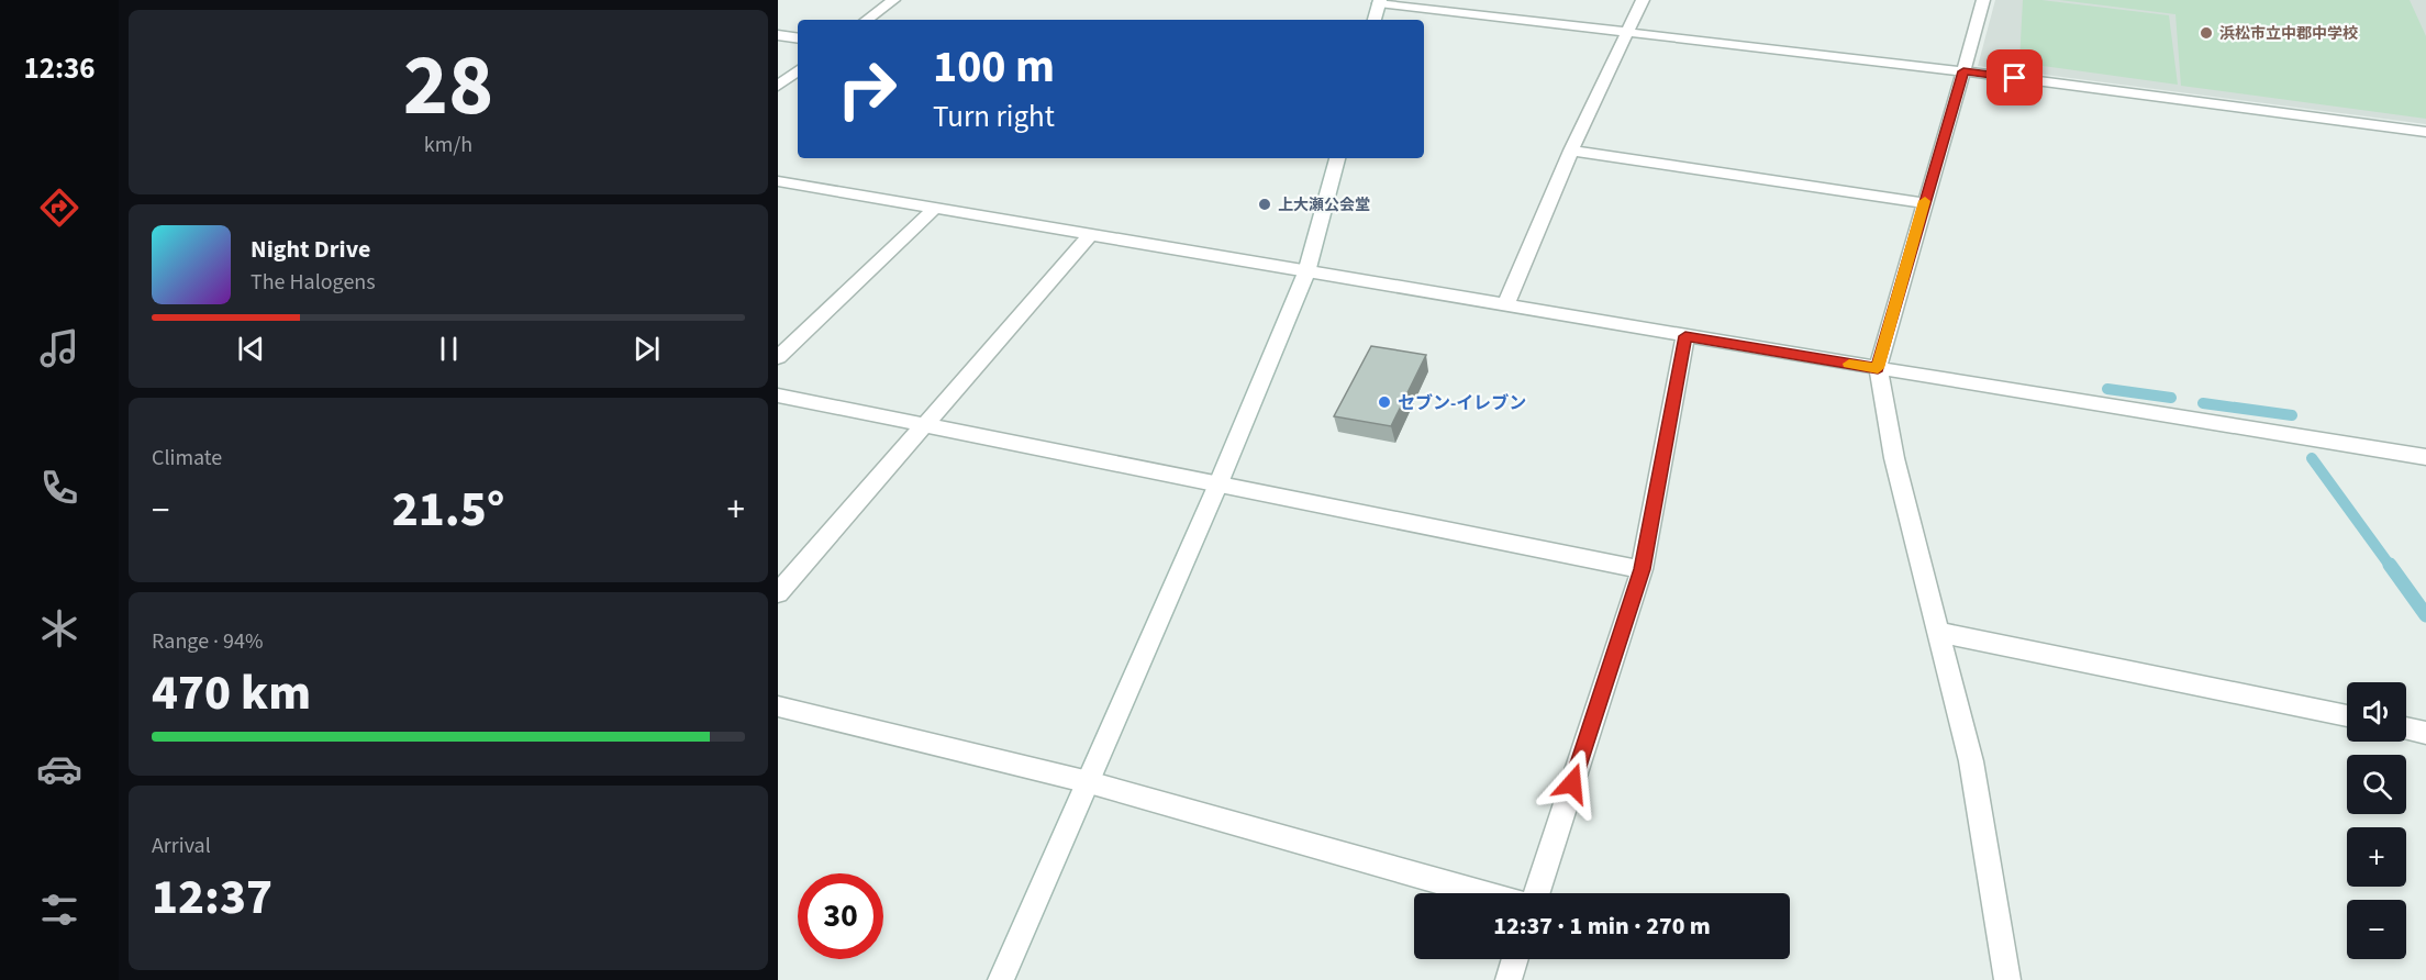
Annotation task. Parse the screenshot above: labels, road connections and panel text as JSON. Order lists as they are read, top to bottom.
{
  "places": ["浜松市立中郡中学校", "上大瀬公会堂", "セブン-イレブン"],
  "page": {
    "tabs": "12:36",
    "tile": [
      ["28", "km/h"],
      "Climate",
      ["Range · 94%", "470 km"],
      ["Arrival", "12:37"]
    ],
    "turn": ["100 m", "Turn right"],
    "song": ["Night Drive", "The Halogens"],
    "heat": ["−", "21.5°", "+"],
    "map_buttons": ["+", "−"],
    "limit": "30",
    "trip": "12:37 · 1 min · 270 m"
  }
}
